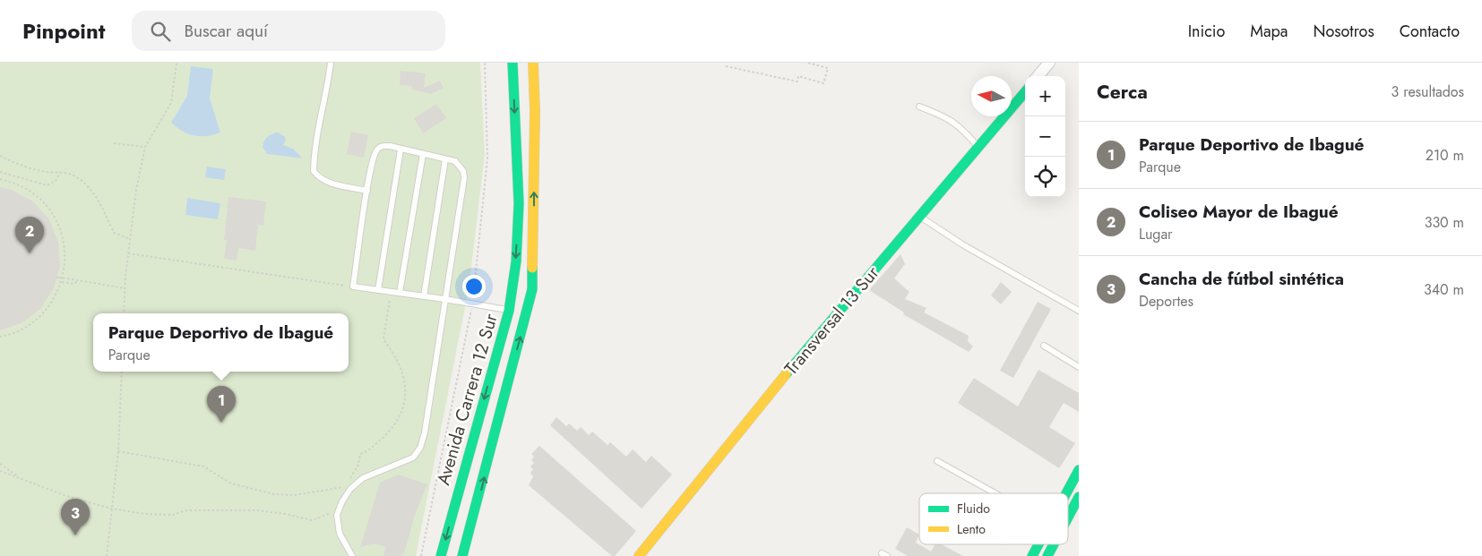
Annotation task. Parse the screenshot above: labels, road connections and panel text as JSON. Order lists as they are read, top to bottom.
{
  "streets": {
    "street": ["Transversal 13 Sur", "Avenida Carrera 12 Sur"]
  },
  "legend": ["Fluido", "Lento"],
  "north": "left",
  "page": {
    "header": "Pinpoint",
    "search": "Buscar aquí",
    "nav": [
      "Inicio",
      "Mapa",
      "Nosotros",
      "Contacto"
    ],
    "heading": ["Cerca", "3 resultados"],
    "map_buttons": ["+", "−"],
    "list": [
      {
        "mark": "1",
        "name": "Parque Deportivo de Ibagué",
        "note": "Parque",
        "value": "210 m"
      },
      {
        "mark": "2",
        "name": "Coliseo Mayor de Ibagué",
        "note": "Lugar",
        "value": "330 m"
      },
      {
        "mark": "3",
        "name": "Cancha de fútbol sintética",
        "note": "Deportes",
        "value": "340 m"
      }
    ],
    "pins": ["2", "1", "3"],
    "popup": ["Parque Deportivo de Ibagué", "Parque"]
  }
}
